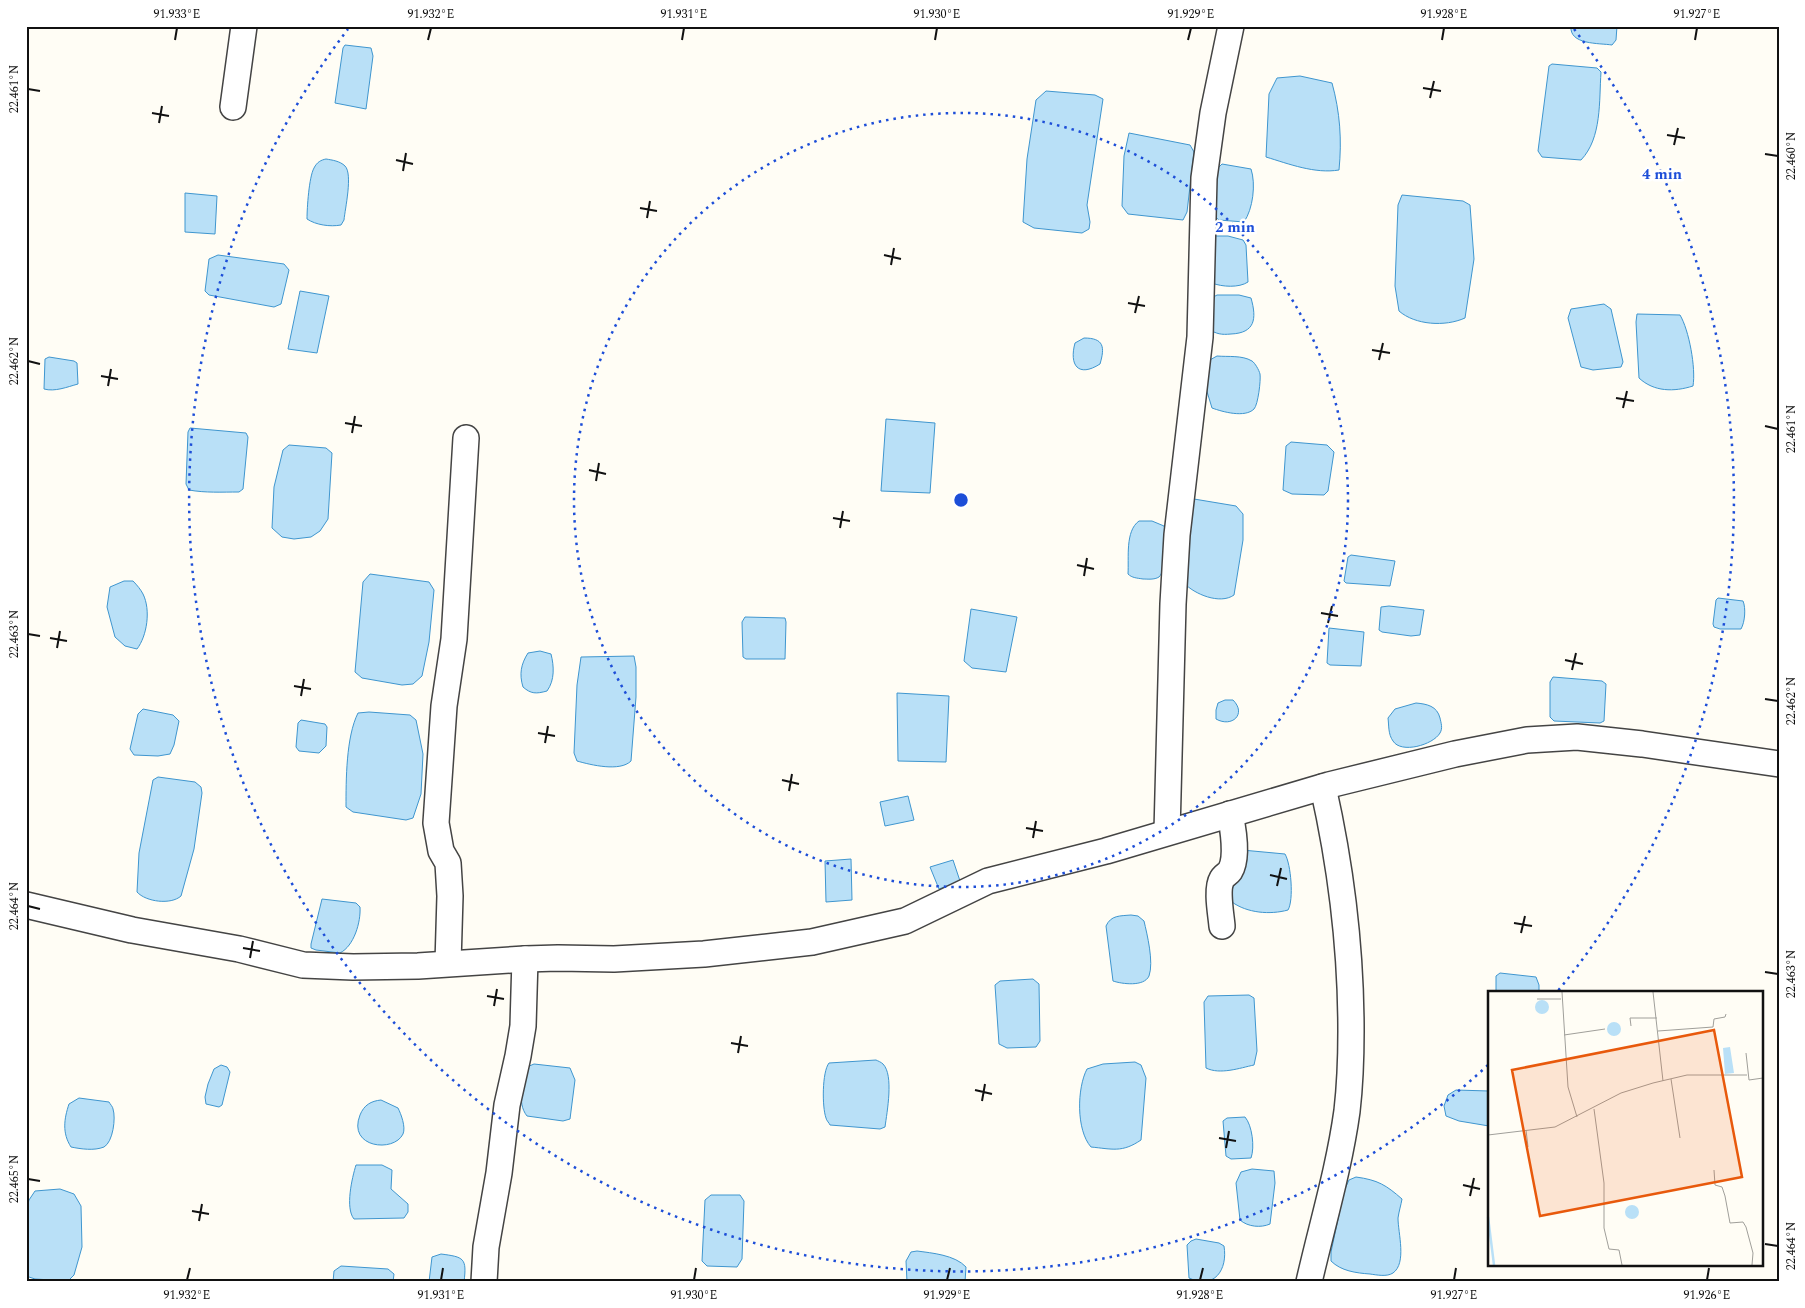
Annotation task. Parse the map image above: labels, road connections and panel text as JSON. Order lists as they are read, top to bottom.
{
  "coordinates": [
    "91.933°E",
    "91.932°E",
    "91.931°E",
    "91.930°E",
    "91.929°E",
    "91.928°E",
    "91.927°E",
    "22.461°N",
    "22.460°N",
    "22.462°N",
    "22.463°N",
    "22.464°N",
    "22.465°N",
    "91.926°E"
  ],
  "rings": ["4 min", "2 min"]
}
